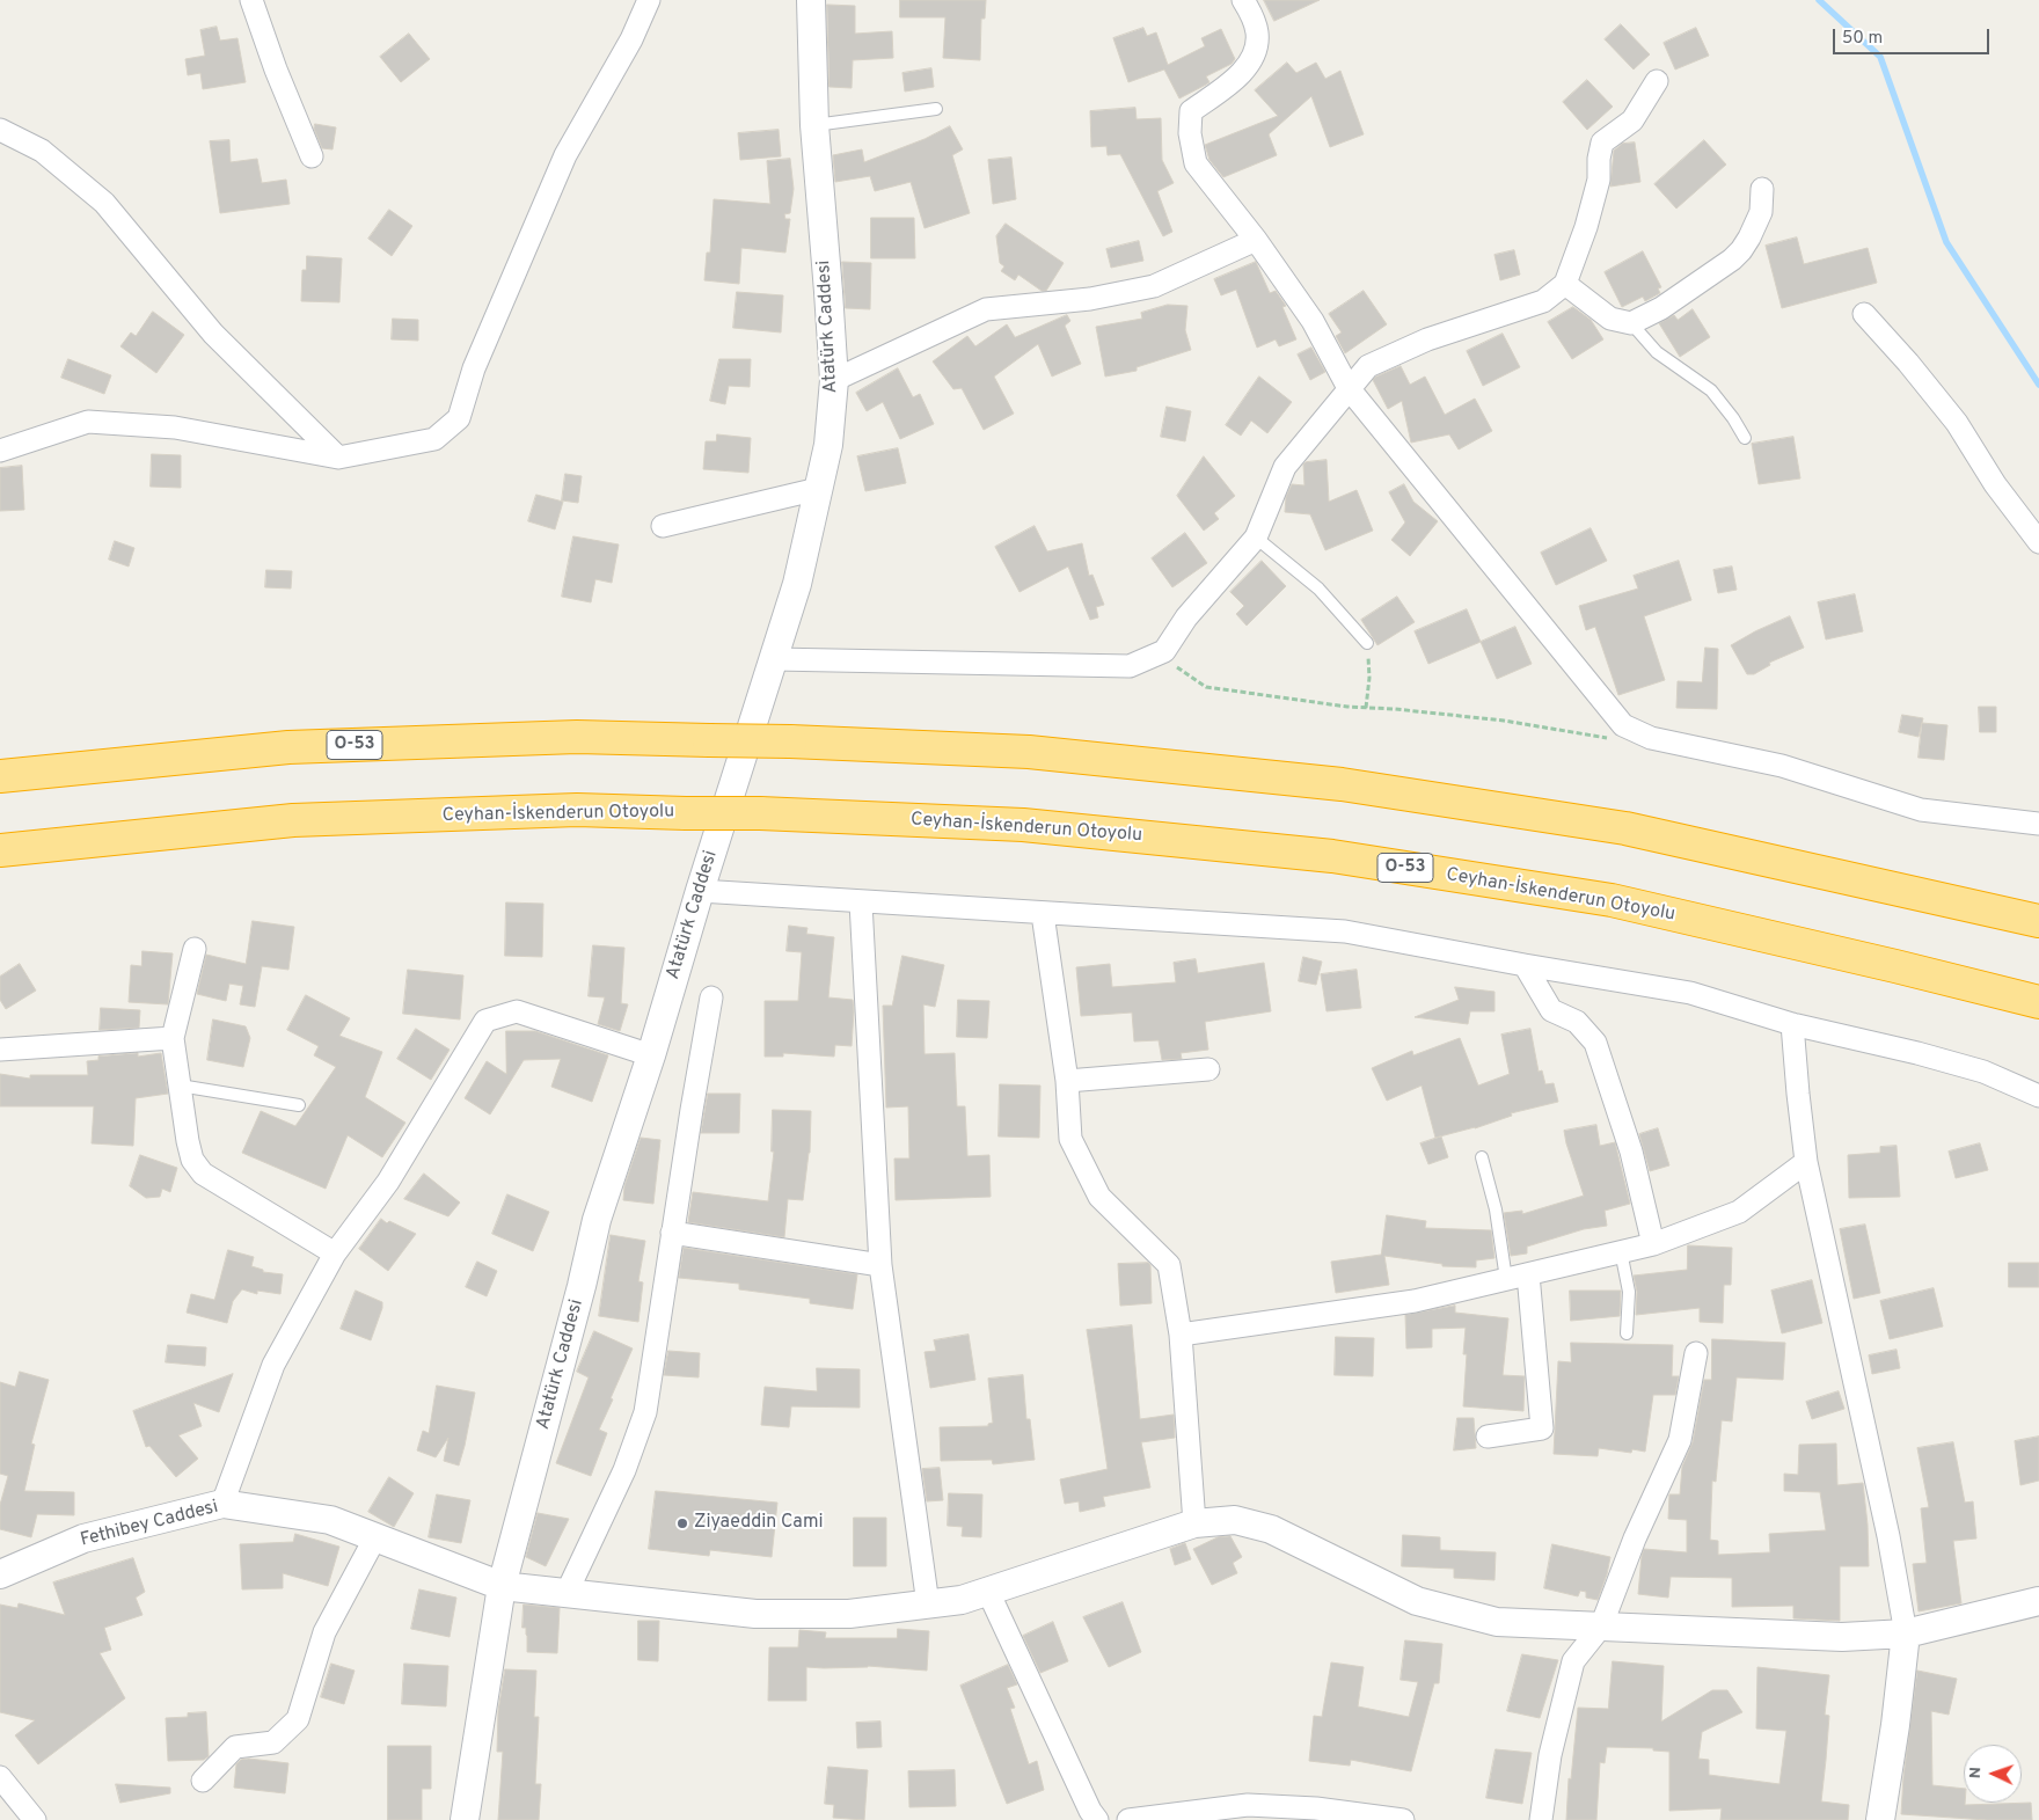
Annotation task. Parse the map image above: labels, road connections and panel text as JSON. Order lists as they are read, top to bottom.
{
  "streets": {
    "highway": ["O-53", "Ceyhan-İskenderun Otoyolu"],
    "street": ["Atatürk Caddesi", "Fethibey Caddesi"]
  },
  "crossings": [
    ["Atatürk Caddesi", "Fethibey Caddesi"]
  ],
  "places": ["Ziyaeddin Cami"],
  "scale_bar": "50 m",
  "north": "left"
}
